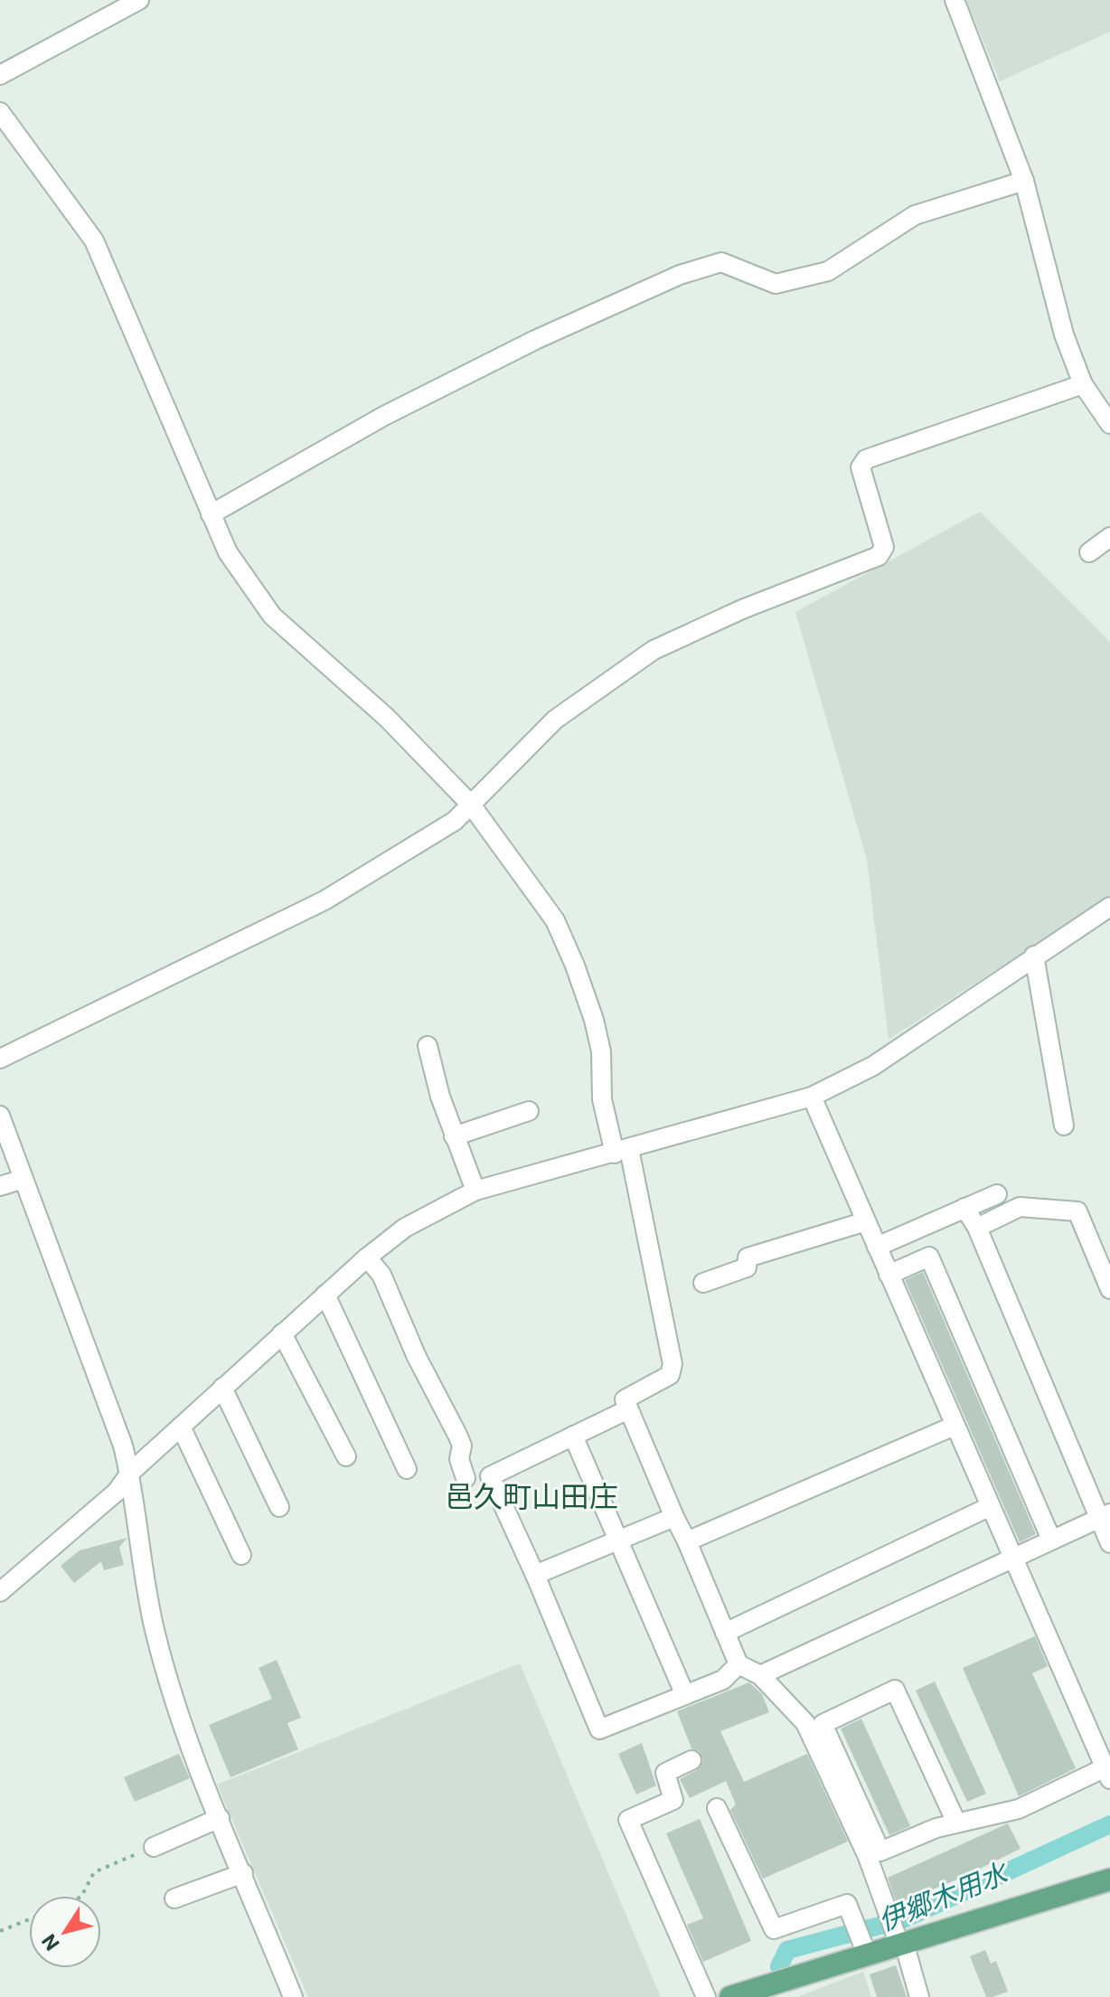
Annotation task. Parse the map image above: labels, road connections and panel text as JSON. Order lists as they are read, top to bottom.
{
  "districts": ["邑久町山田庄"],
  "water": ["伊郷木用水"],
  "north": "bottom left"
}
